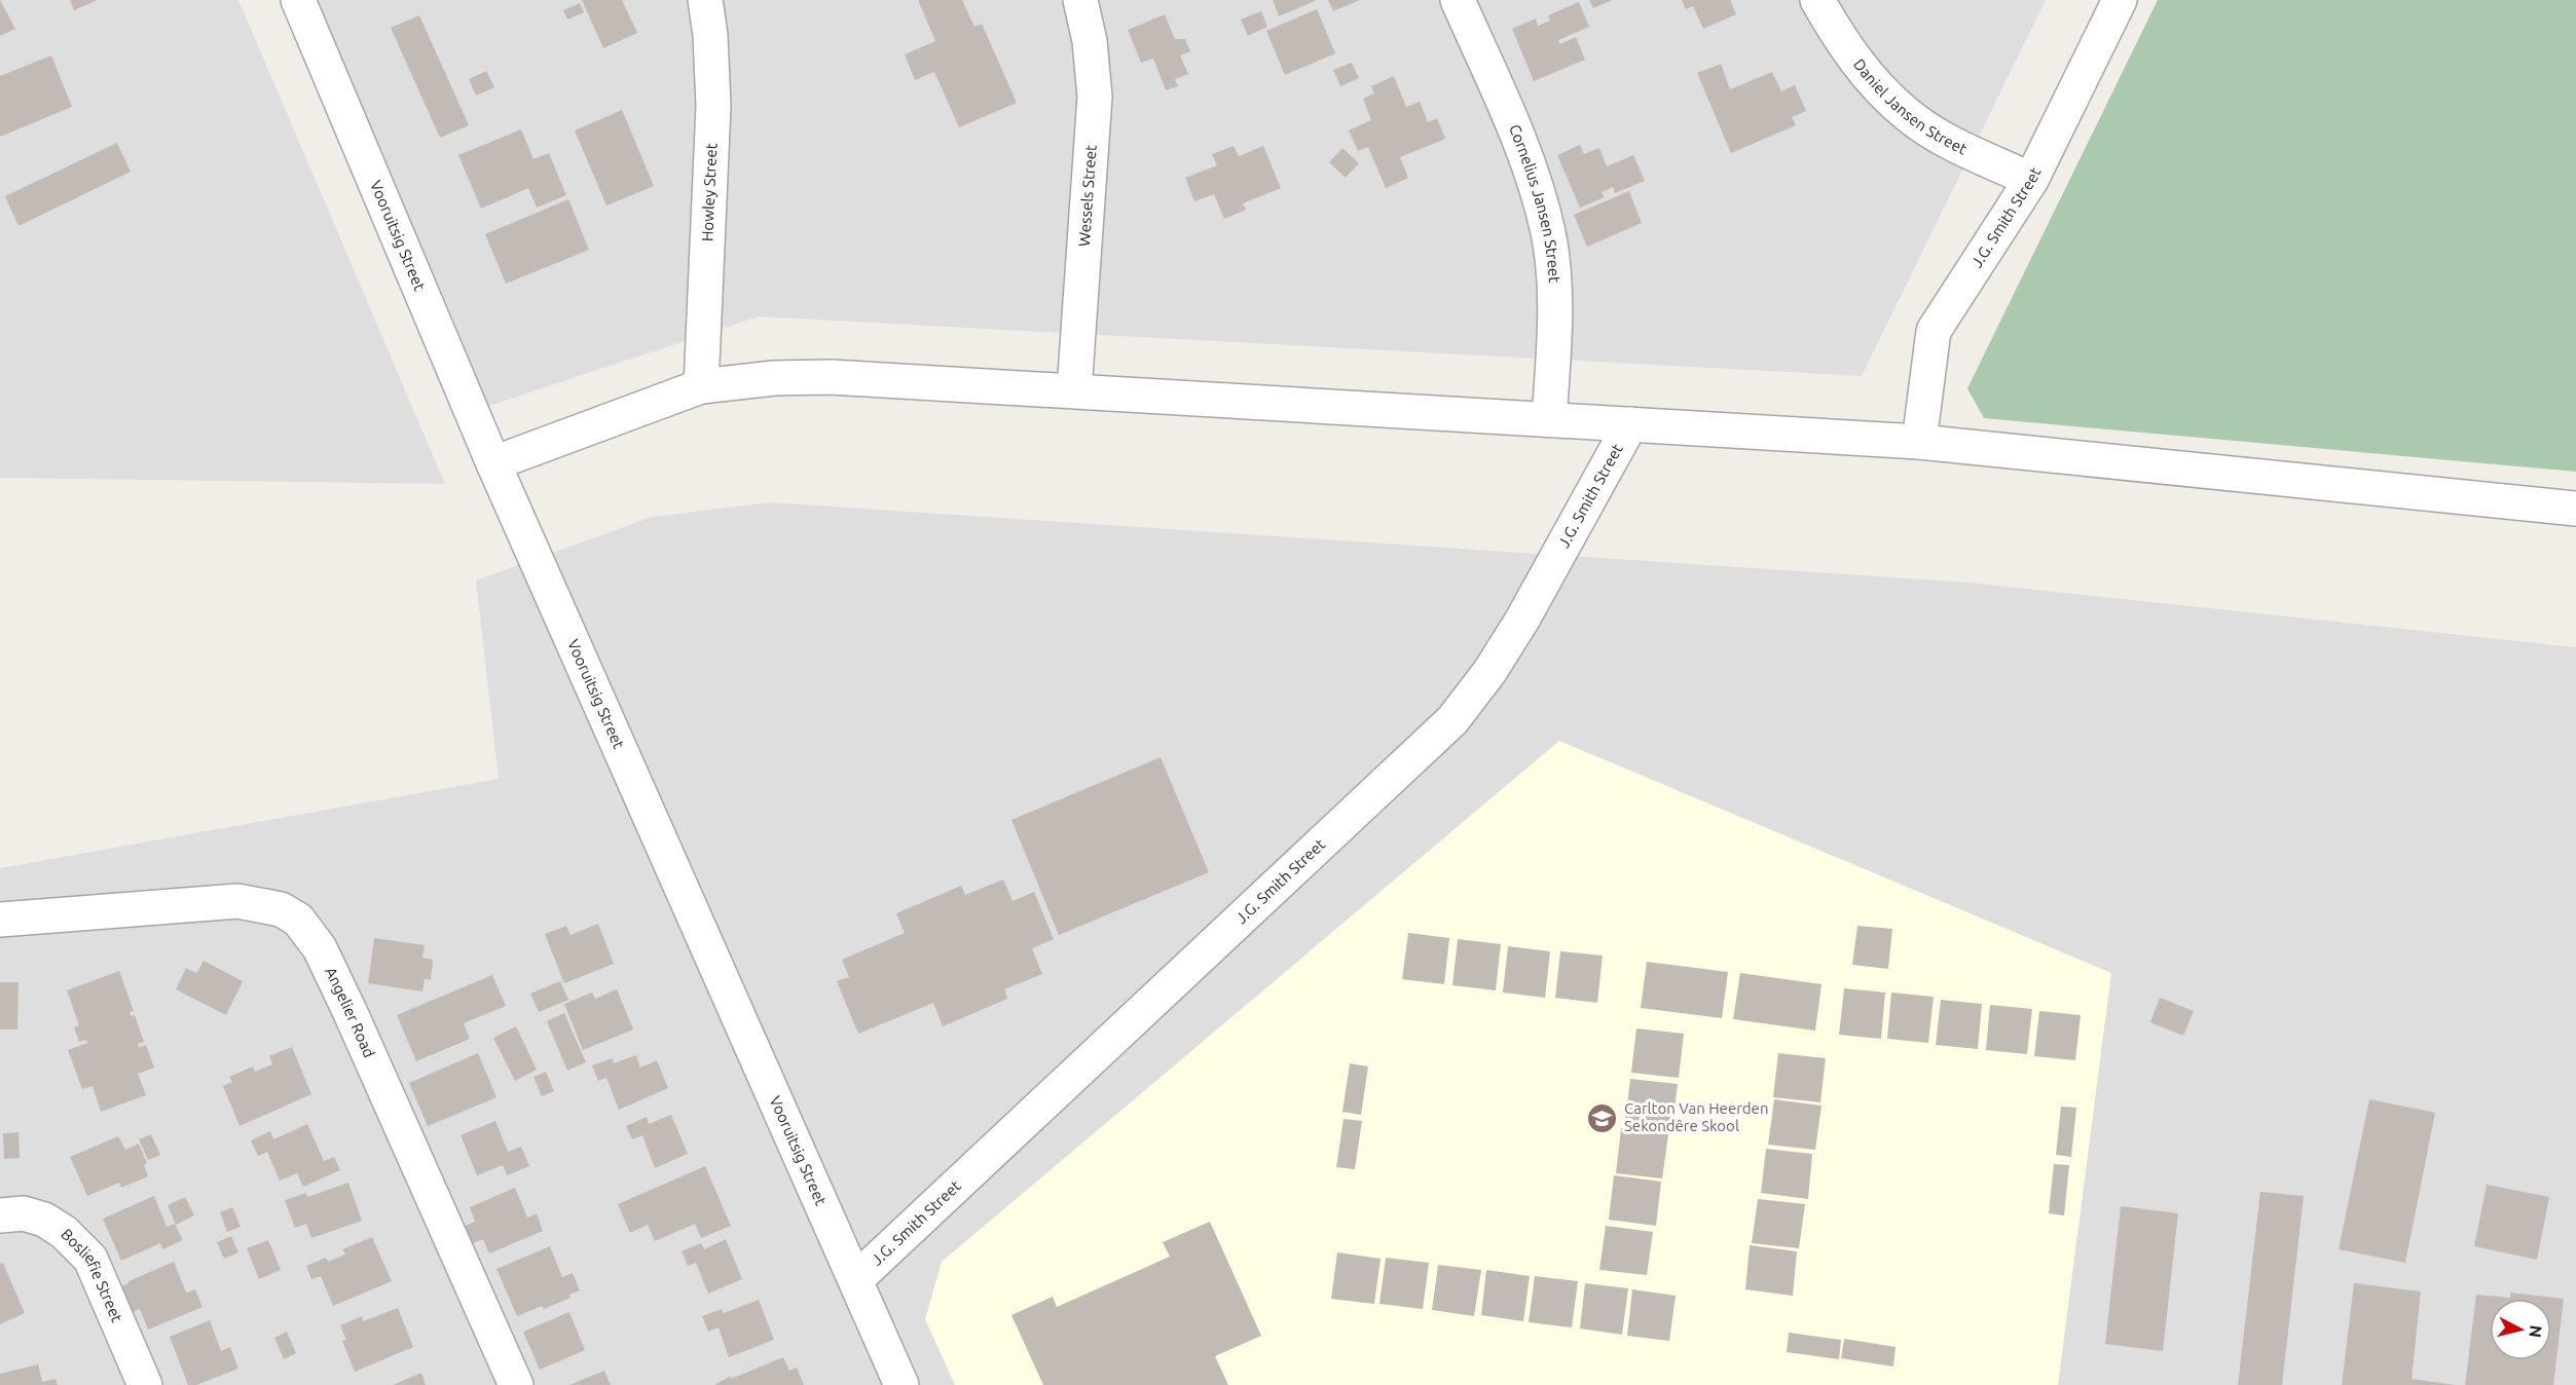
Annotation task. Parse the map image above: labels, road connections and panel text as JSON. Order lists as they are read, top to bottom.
{
  "streets": {
    "street": [
      "Daniel Jansen Street",
      "Howley Street",
      "Wessels Street",
      "Cornelius Jansen Street",
      "J.G. Smith Street",
      "Vooruitsig Street",
      "Angelier Road",
      "Bosliefie Street"
    ]
  },
  "crossings": [
    ["Daniel Jansen Street", "J.G. Smith Street"],
    ["J.G. Smith Street", "Vooruitsig Street"]
  ],
  "places": {
    "school or university": ["Carlton Van Heerden Sekondêre Skool"]
  },
  "north": "right"
}
